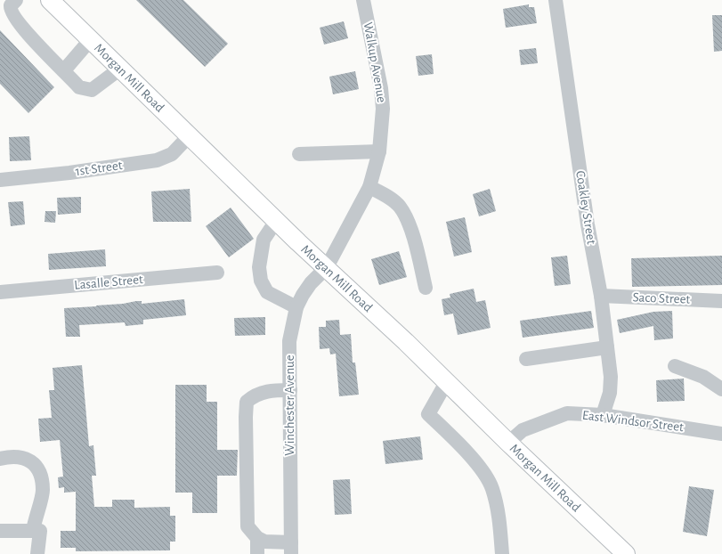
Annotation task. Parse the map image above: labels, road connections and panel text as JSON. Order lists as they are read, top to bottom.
{
  "streets": {
    "main road": ["Morgan Mill Road"],
    "street": [
      "Walkup Avenue",
      "1st Street",
      "Coakley Street",
      "Lasalle Street",
      "Saco Street",
      "Winchester Avenue",
      "East Windsor Street"
    ]
  },
  "crossings": [
    ["Walkup Avenue", "Morgan Mill Road"],
    ["Walkup Avenue", "Winchester Avenue"],
    ["Morgan Mill Road", "1st Street"],
    ["Morgan Mill Road", "Winchester Avenue"],
    ["Morgan Mill Road", "East Windsor Street"],
    ["Coakley Street", "Saco Street"],
    ["Coakley Street", "East Windsor Street"]
  ]
}
